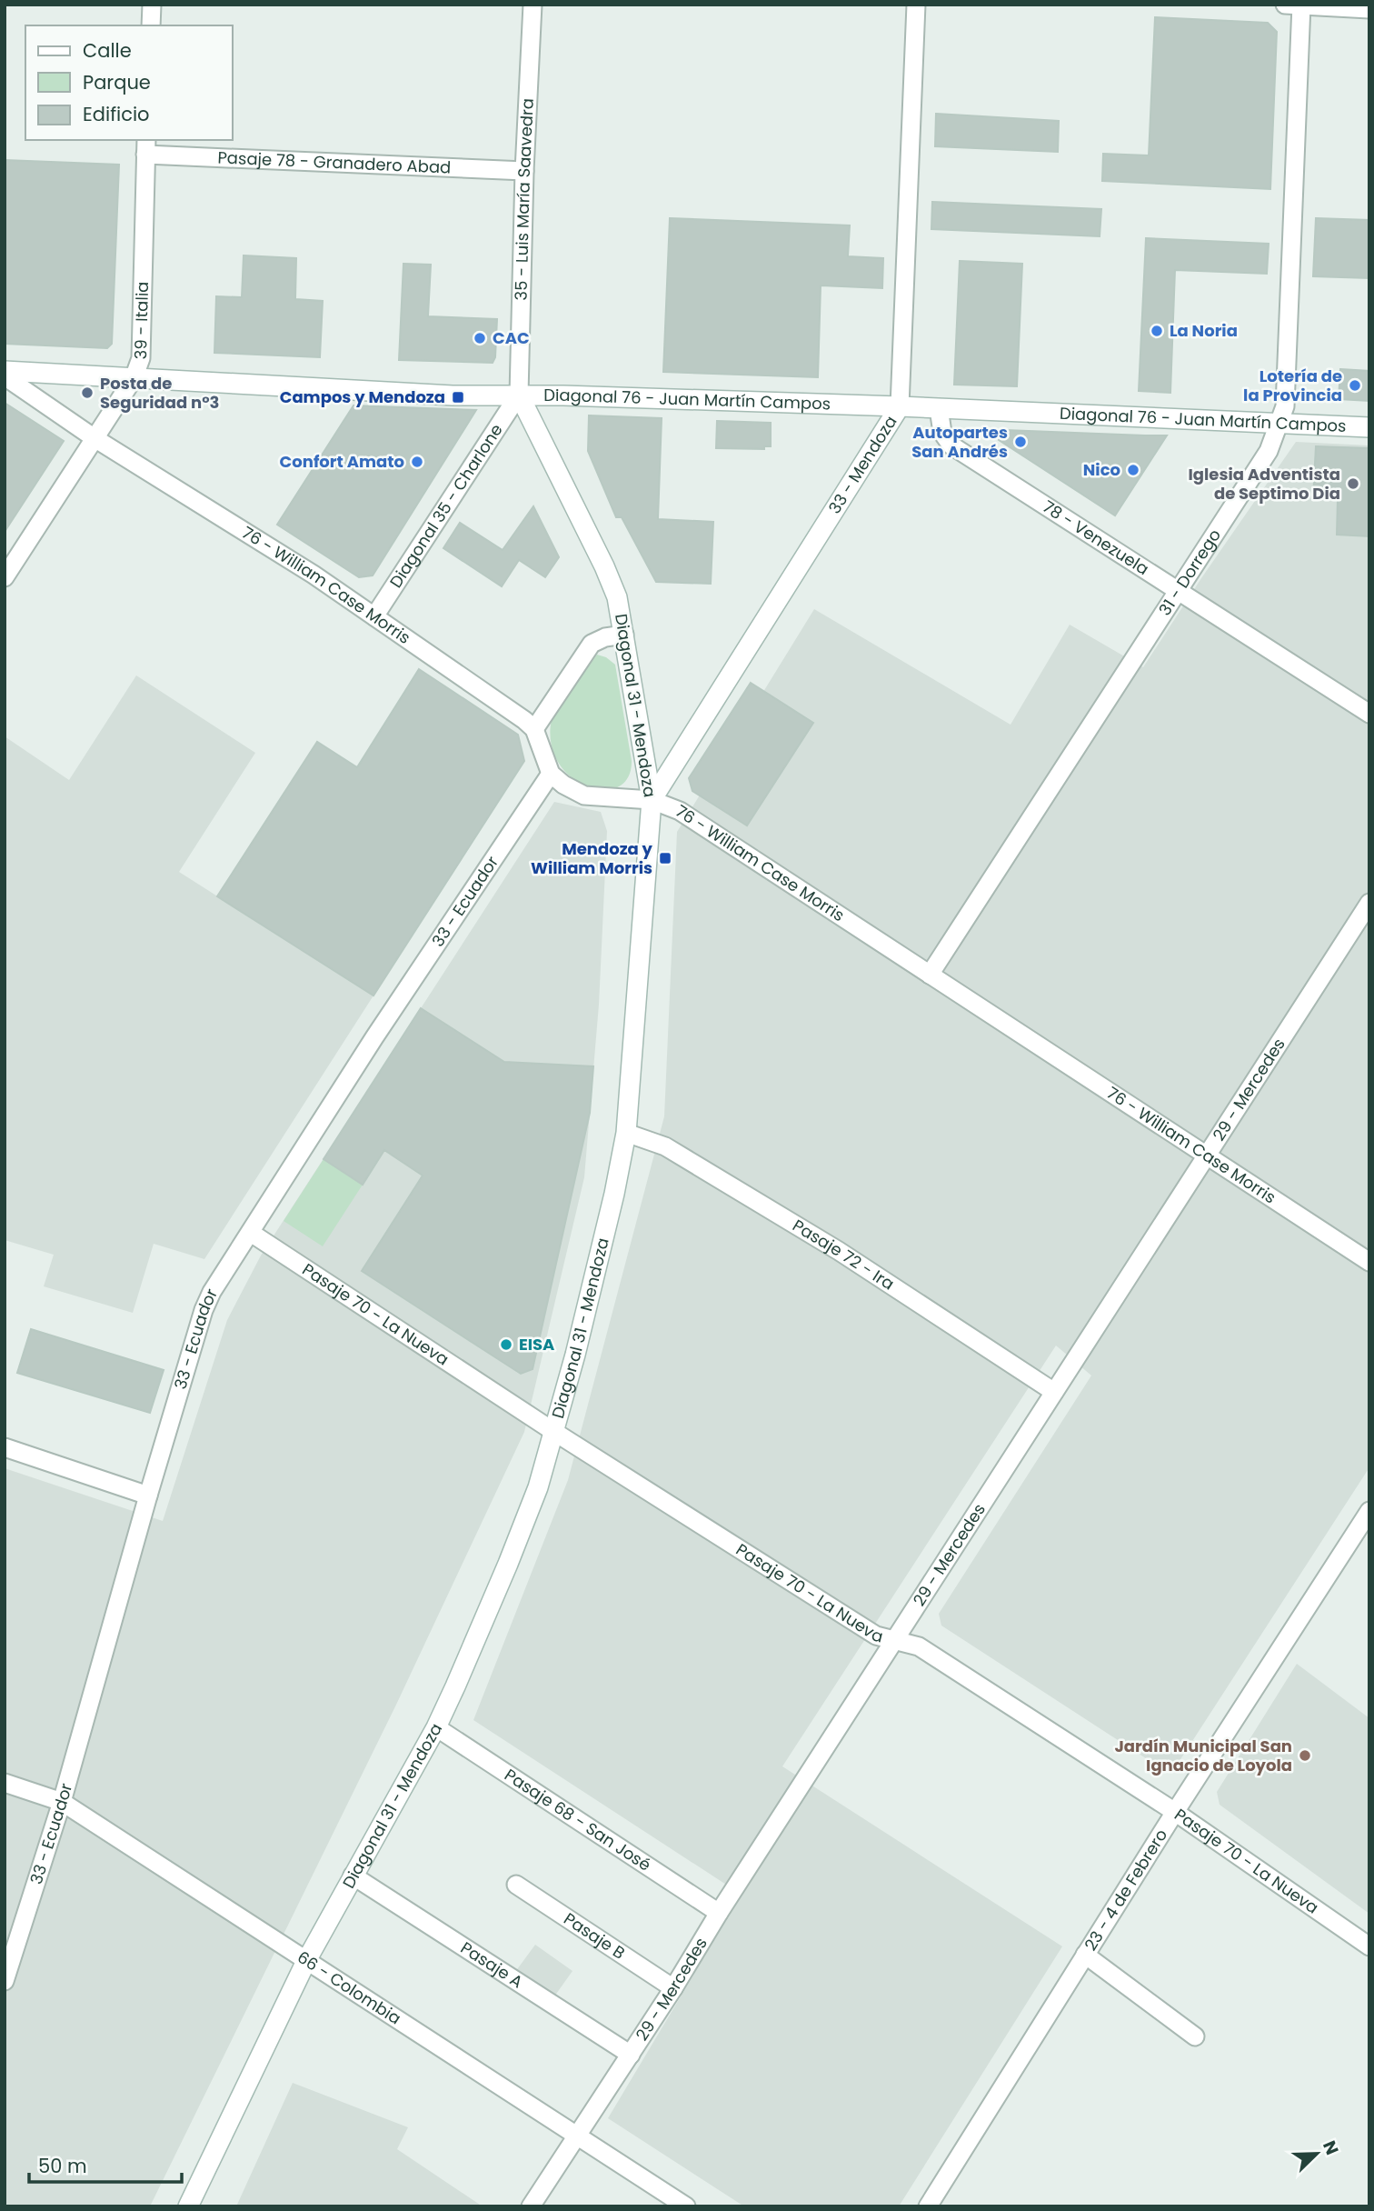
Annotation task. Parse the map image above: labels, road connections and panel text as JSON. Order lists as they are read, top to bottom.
{
  "streets": {
    "street": [
      "Pasaje 78 - Granadero Abad",
      "35 - Luis María Saavedra",
      "39 - Italia",
      "Diagonal 76 - Juan Martín Campos",
      "33 - Mendoza",
      "Diagonal 35 - Charlone",
      "78 - Venezuela",
      "31 - Dorrego",
      "76 - William Case Morris",
      "Diagonal 31 - Mendoza",
      "33 - Ecuador",
      "29 - Mercedes",
      "Pasaje 72 - Ira",
      "Pasaje 70 - La Nueva",
      "Pasaje 68 - San José",
      "23 - 4 de Febrero",
      "Pasaje B",
      "Pasaje A",
      "66 - Colombia"
    ]
  },
  "crossings": [
    ["Pasaje 78 - Granadero Abad", "35 - Luis María Saavedra"],
    ["Pasaje 78 - Granadero Abad", "39 - Italia"],
    ["35 - Luis María Saavedra", "Diagonal 76 - Juan Martín Campos"],
    ["35 - Luis María Saavedra", "Diagonal 35 - Charlone"],
    ["35 - Luis María Saavedra", "Diagonal 31 - Mendoza"],
    ["39 - Italia", "Diagonal 76 - Juan Martín Campos"],
    ["39 - Italia", "76 - William Case Morris"],
    ["Diagonal 76 - Juan Martín Campos", "33 - Mendoza"],
    ["Diagonal 76 - Juan Martín Campos", "Diagonal 35 - Charlone"],
    ["Diagonal 76 - Juan Martín Campos", "78 - Venezuela"],
    ["Diagonal 76 - Juan Martín Campos", "31 - Dorrego"],
    ["Diagonal 76 - Juan Martín Campos", "Diagonal 31 - Mendoza"],
    ["33 - Mendoza", "76 - William Case Morris"],
    ["33 - Mendoza", "Diagonal 31 - Mendoza"],
    ["Diagonal 35 - Charlone", "76 - William Case Morris"],
    ["Diagonal 35 - Charlone", "Diagonal 31 - Mendoza"],
    ["78 - Venezuela", "31 - Dorrego"],
    ["31 - Dorrego", "76 - William Case Morris"],
    ["76 - William Case Morris", "Diagonal 31 - Mendoza"],
    ["76 - William Case Morris", "33 - Ecuador"],
    ["76 - William Case Morris", "29 - Mercedes"],
    ["Diagonal 31 - Mendoza", "Pasaje 72 - Ira"],
    ["Diagonal 31 - Mendoza", "Pasaje 70 - La Nueva"],
    ["Diagonal 31 - Mendoza", "Pasaje 68 - San José"],
    ["Diagonal 31 - Mendoza", "Pasaje A"],
    ["Diagonal 31 - Mendoza", "66 - Colombia"],
    ["33 - Ecuador", "Pasaje 70 - La Nueva"],
    ["33 - Ecuador", "66 - Colombia"],
    ["29 - Mercedes", "Pasaje 72 - Ira"],
    ["29 - Mercedes", "Pasaje 70 - La Nueva"],
    ["29 - Mercedes", "Pasaje 68 - San José"],
    ["29 - Mercedes", "Pasaje B"],
    ["29 - Mercedes", "Pasaje A"],
    ["29 - Mercedes", "66 - Colombia"],
    ["Pasaje 70 - La Nueva", "23 - 4 de Febrero"]
  ],
  "places": {
    "other": [
      "La Noria",
      "CAC",
      "Lotería de la Provincia",
      "Posta de Seguridad n°3",
      "Autopartes San Andrés",
      "Confort Amato",
      "Nico",
      "Iglesia Adventista de Septimo Dia",
      "EISA",
      "Jardín Municipal San Ignacio de Loyola"
    ],
    "transit": ["Campos y Mendoza", "Mendoza y William Morris"]
  },
  "legend": ["Calle", "Parque", "Edificio"],
  "scale_bar": "50 m",
  "north": "top right"
}
